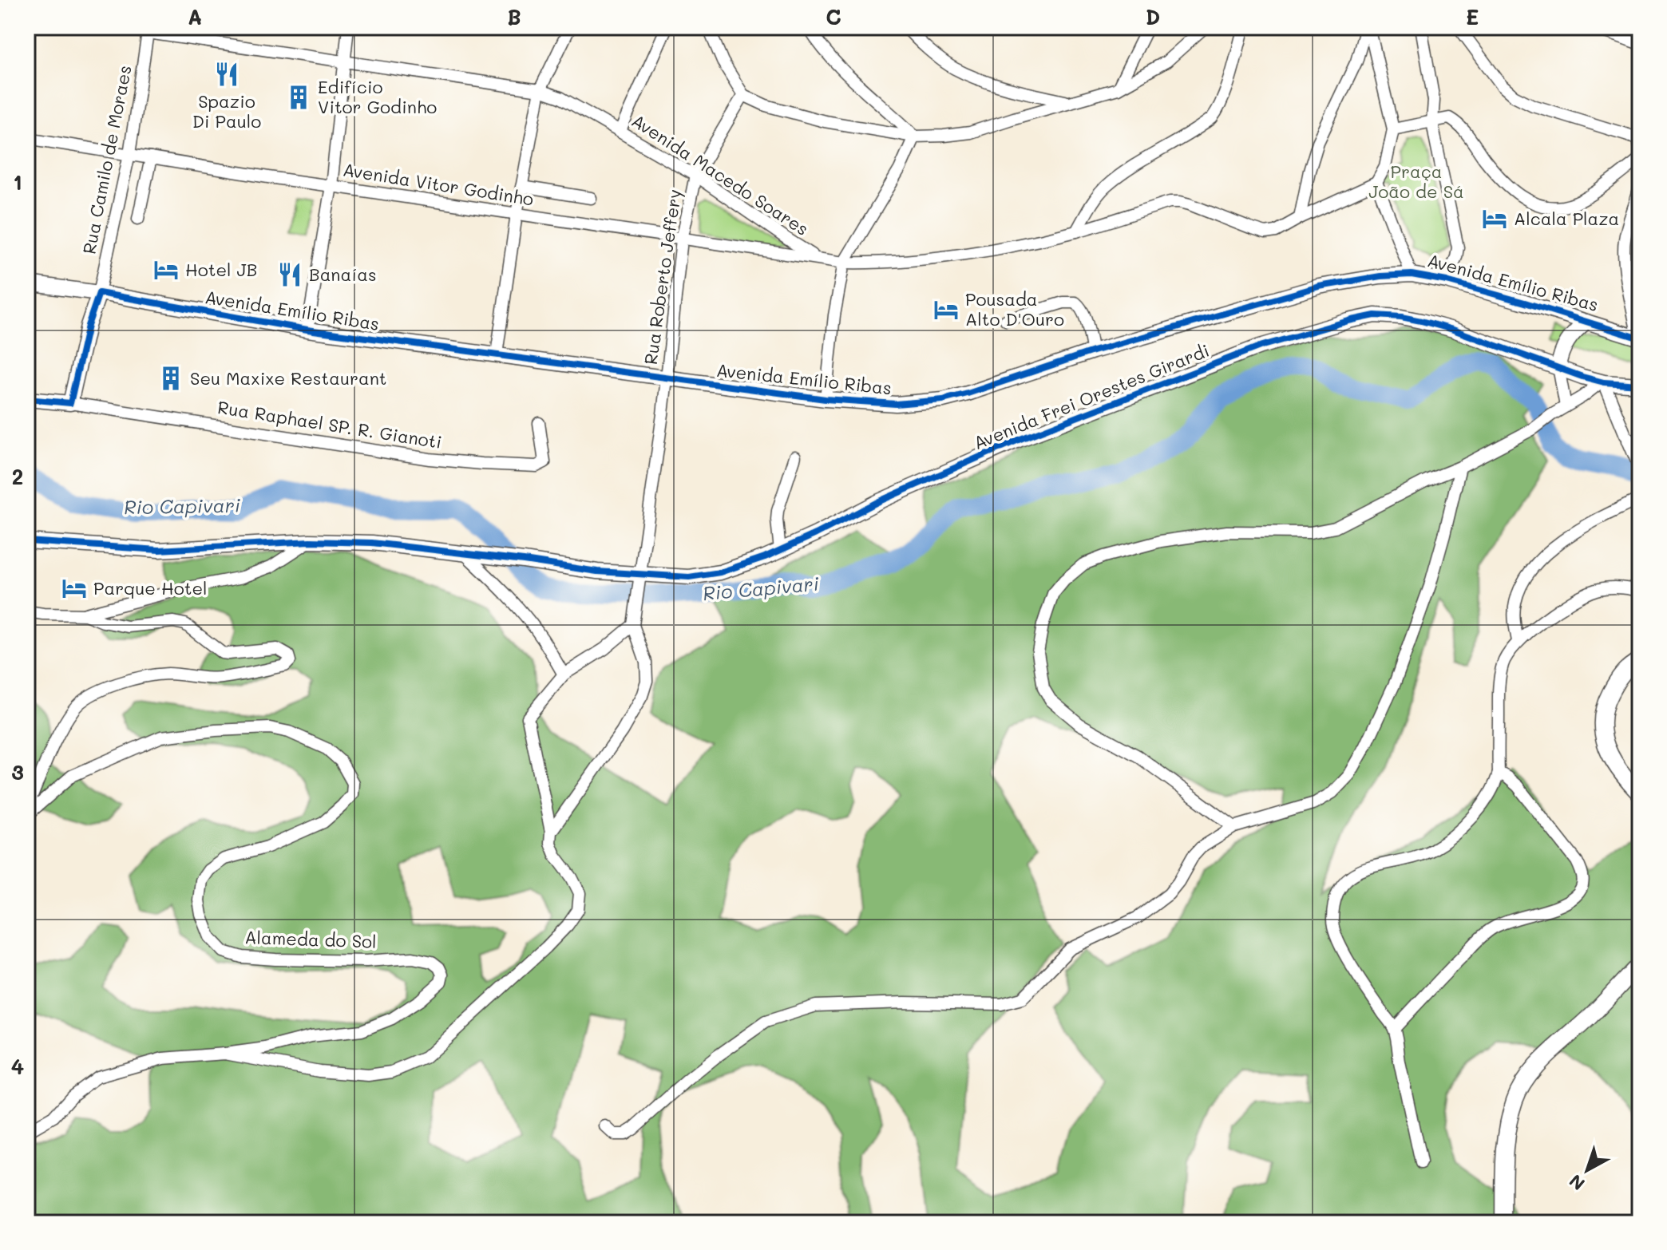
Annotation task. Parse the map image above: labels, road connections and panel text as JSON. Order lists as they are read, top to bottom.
{
  "streets": {
    "street": [
      "Rua Camilo de Moraes",
      "Avenida Macedo Soares",
      "Avenida Vitor Godinho",
      "Rua Roberto Jeffery",
      "Avenida Emílio Ribas",
      "Avenida Frei Orestes Girardi",
      "Rua Raphael SP. R. Gianoti",
      "Alameda do Sol"
    ]
  },
  "crossings": [
    ["Rua Camilo de Moraes", "Avenida Macedo Soares"],
    ["Rua Camilo de Moraes", "Avenida Vitor Godinho"],
    ["Rua Camilo de Moraes", "Avenida Emílio Ribas"],
    ["Avenida Macedo Soares", "Avenida Vitor Godinho"],
    ["Avenida Macedo Soares", "Rua Roberto Jeffery"],
    ["Avenida Vitor Godinho", "Rua Roberto Jeffery"],
    ["Rua Roberto Jeffery", "Avenida Emílio Ribas"],
    ["Rua Roberto Jeffery", "Avenida Frei Orestes Girardi"]
  ],
  "water": ["Rio Capivari"],
  "parks": ["Praça João de Sá"],
  "places": {
    "restaurant": ["Spazio Di Paulo", "Banaías"],
    "building": ["Edifício Vitor Godinho", "Seu Maxixe Restaurant"],
    "hotel": [
      "Alcala Plaza",
      "Hotel JB",
      "Pousada Alto D'Ouro",
      "Parque Hotel"
    ]
  },
  "north": "bottom left",
  "grid": {
    "columns": [
      "A",
      "B",
      "C",
      "D",
      "E"
    ],
    "rows": [
      "1",
      "2",
      "3",
      "4"
    ]
  }
}
